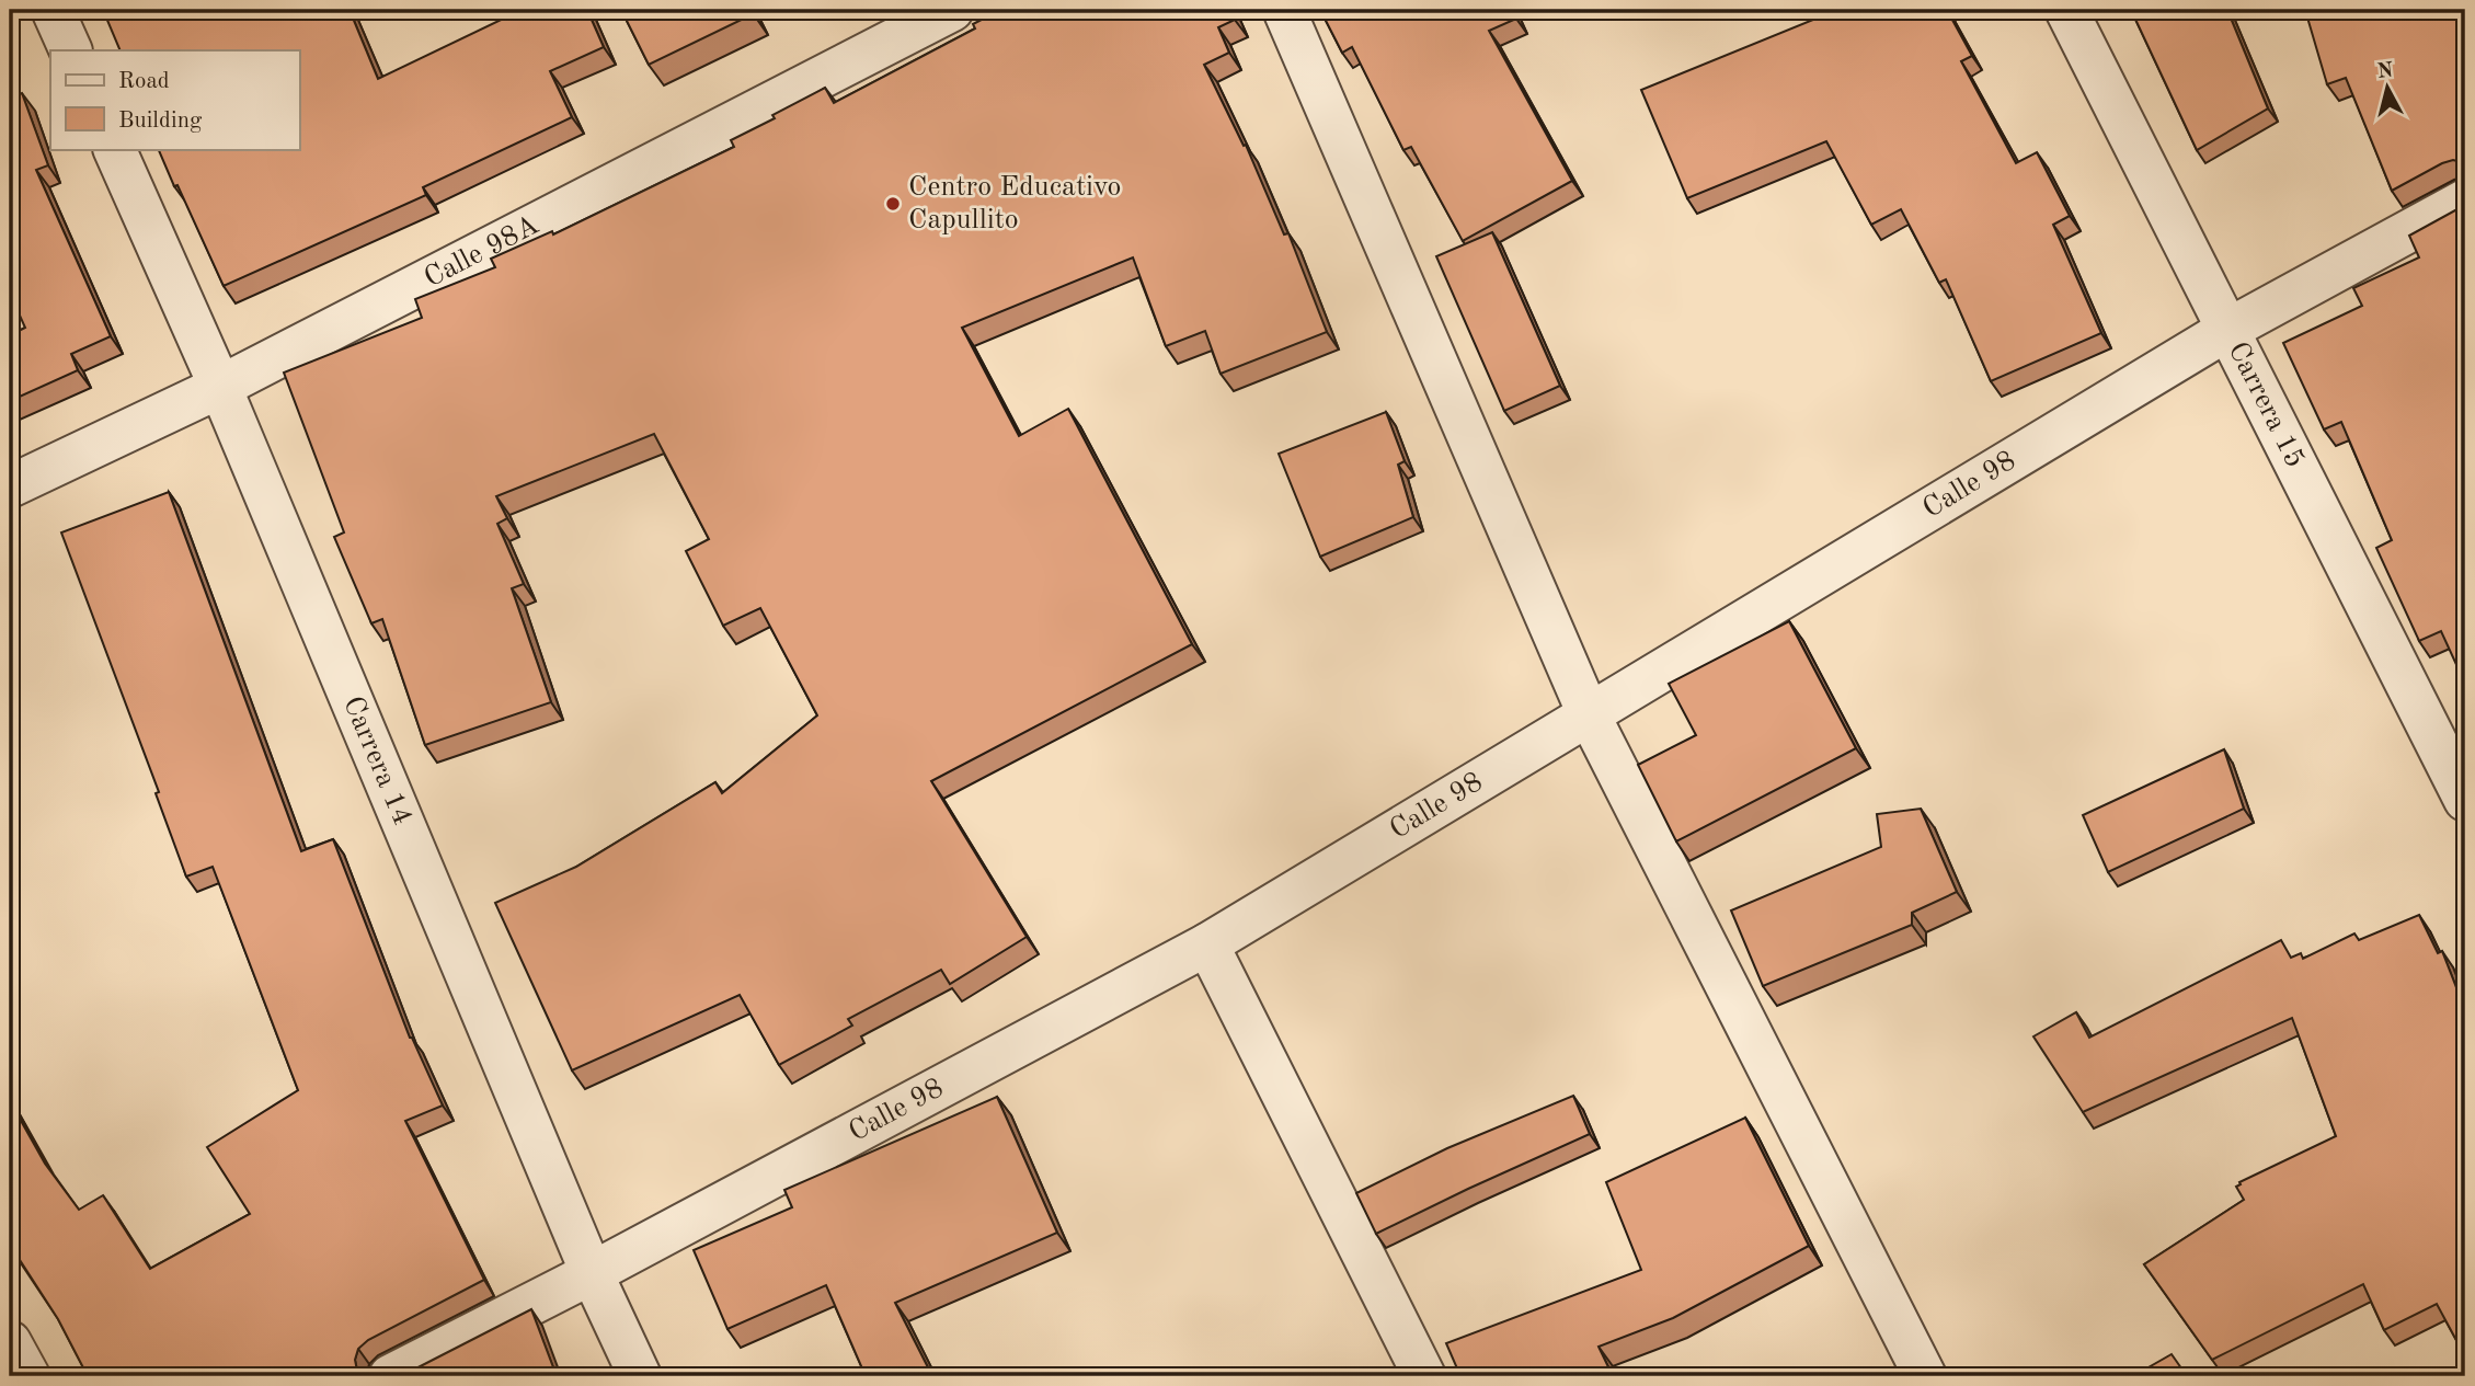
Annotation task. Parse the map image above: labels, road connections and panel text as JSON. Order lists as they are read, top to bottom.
{
  "streets": {
    "street": [
      "Calle 98A",
      "Carrera 15",
      "Calle 98",
      "Carrera 14"
    ]
  },
  "crossings": [
    ["Calle 98A", "Carrera 14"],
    ["Carrera 15", "Calle 98"],
    ["Calle 98", "Carrera 14"]
  ],
  "places": ["Centro Educativo Capullito"],
  "legend": ["Road", "Building"],
  "north": "top"
}
